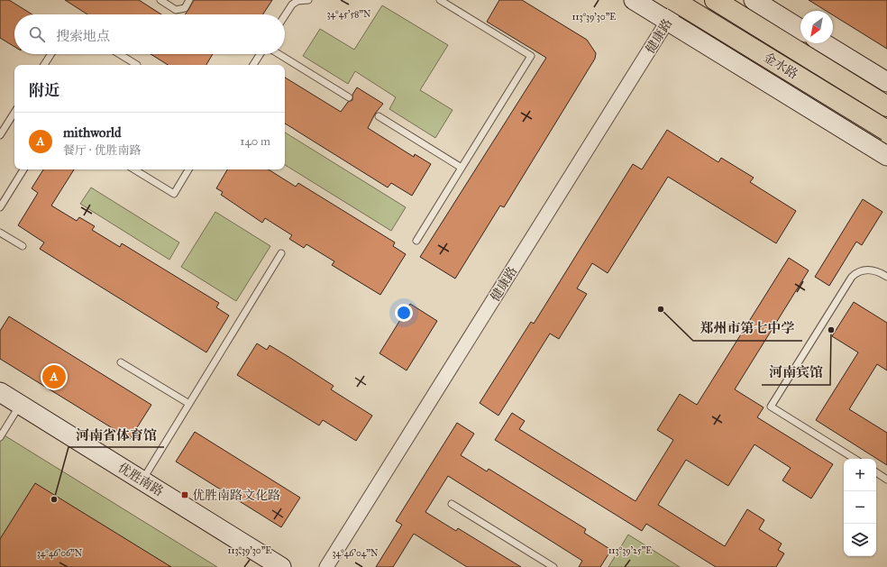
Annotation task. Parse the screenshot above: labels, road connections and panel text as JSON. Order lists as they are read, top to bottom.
{
  "streets": {
    "main road": ["金水路"],
    "street": ["健康路", "优胜南路"]
  },
  "places": {
    "other": ["郑州市第七中学", "河南宾馆", "河南省体育馆"],
    "transit": ["优胜南路文化路"]
  },
  "north": "bottom left",
  "page": {
    "search": "搜索地点",
    "heading": "附近",
    "list": [
      {
        "mark": "A",
        "name": "mithworld",
        "note": "餐厅 · 优胜南路",
        "value": "140 m"
      }
    ],
    "pins": "A",
    "map_buttons": ["+", "−"]
  },
  "coordinates": [
    "34°45'58\"N",
    "113°39'30\"E",
    "113°39'25\"E",
    "34°46'06\"N",
    "34°46'04\"N"
  ]
}
